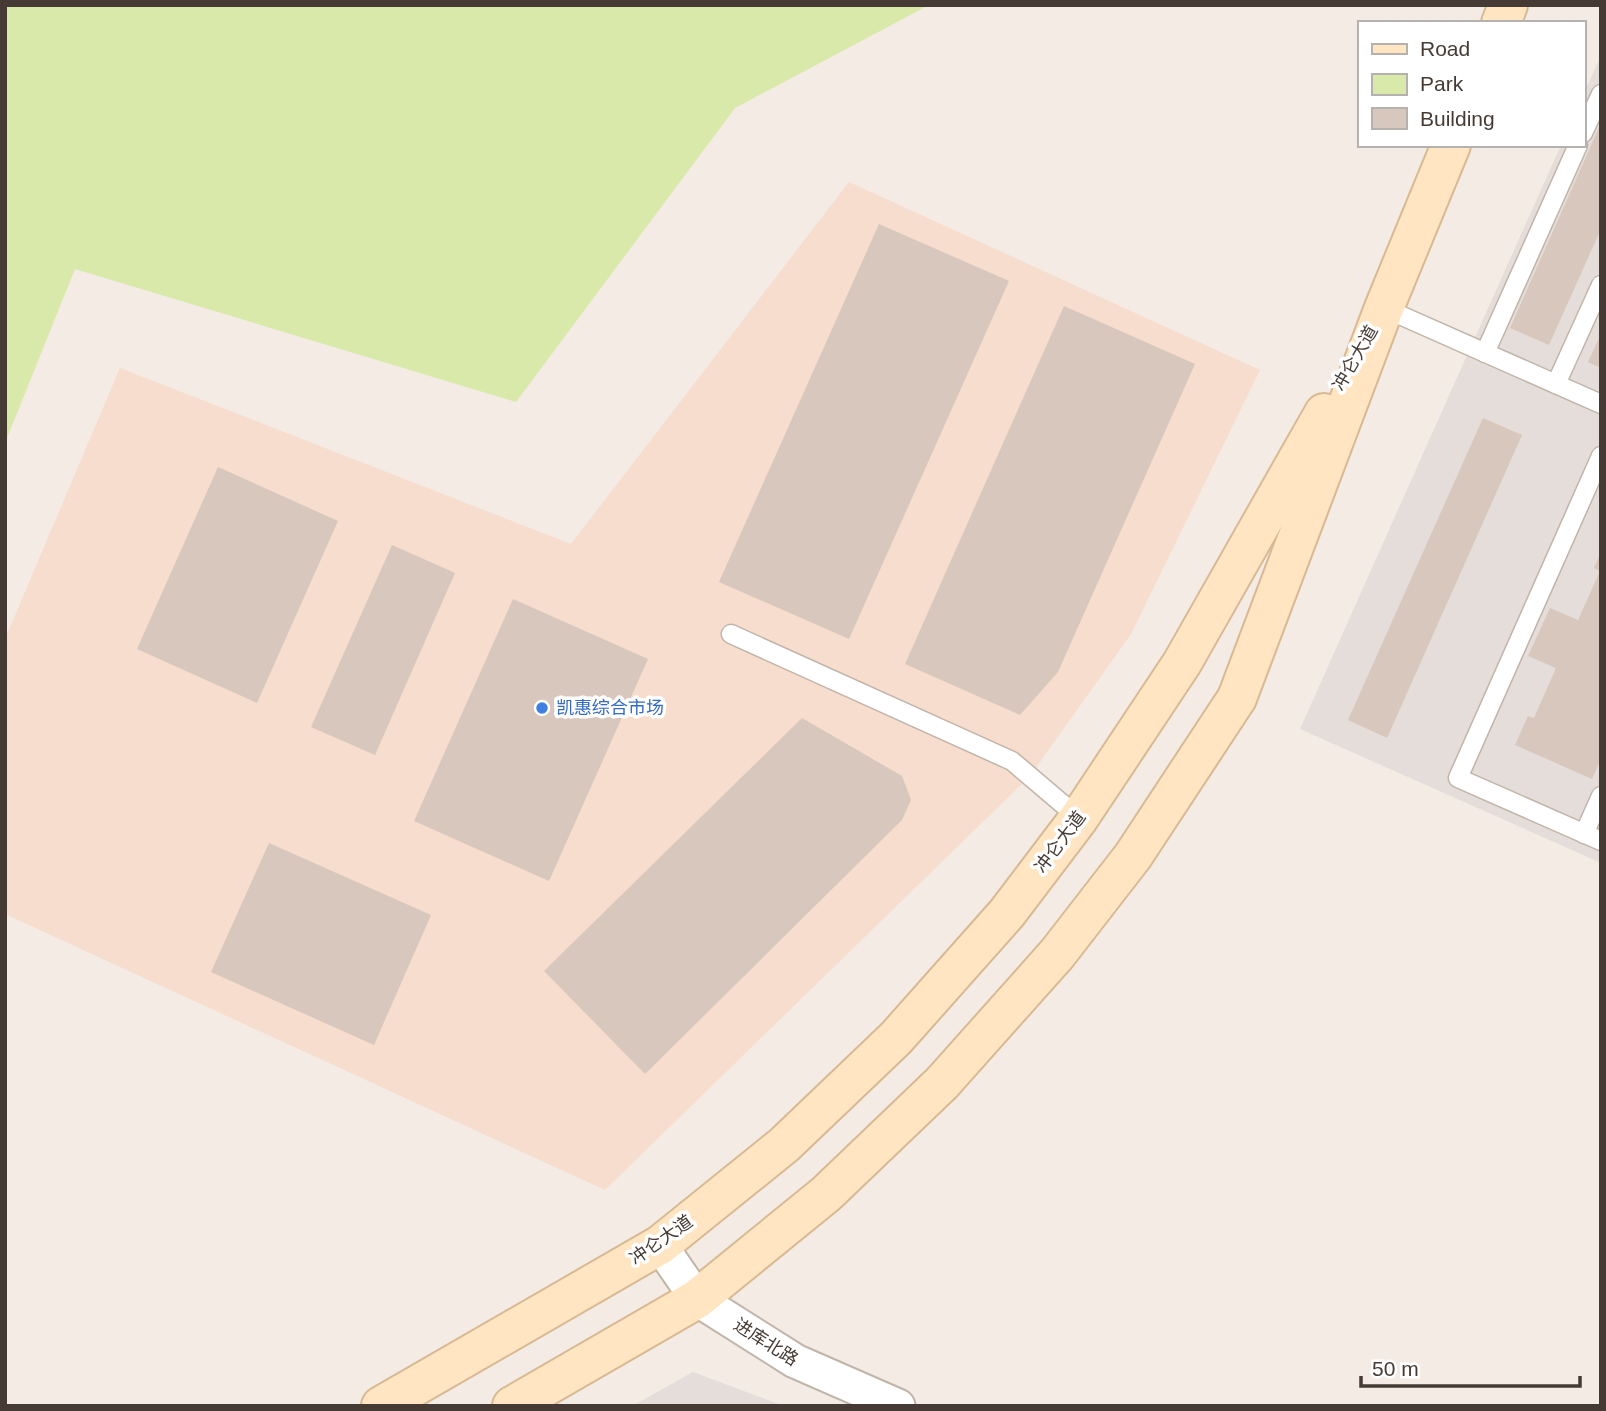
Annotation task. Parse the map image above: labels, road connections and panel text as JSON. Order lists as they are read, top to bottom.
{
  "streets": {
    "main road": ["冲仑大道"],
    "street": ["进库北路"]
  },
  "crossings": [
    ["冲仑大道", "进库北路"]
  ],
  "places": ["凯惠综合市场"],
  "legend": ["Road", "Park", "Building"],
  "scale_bar": "50 m"
}
